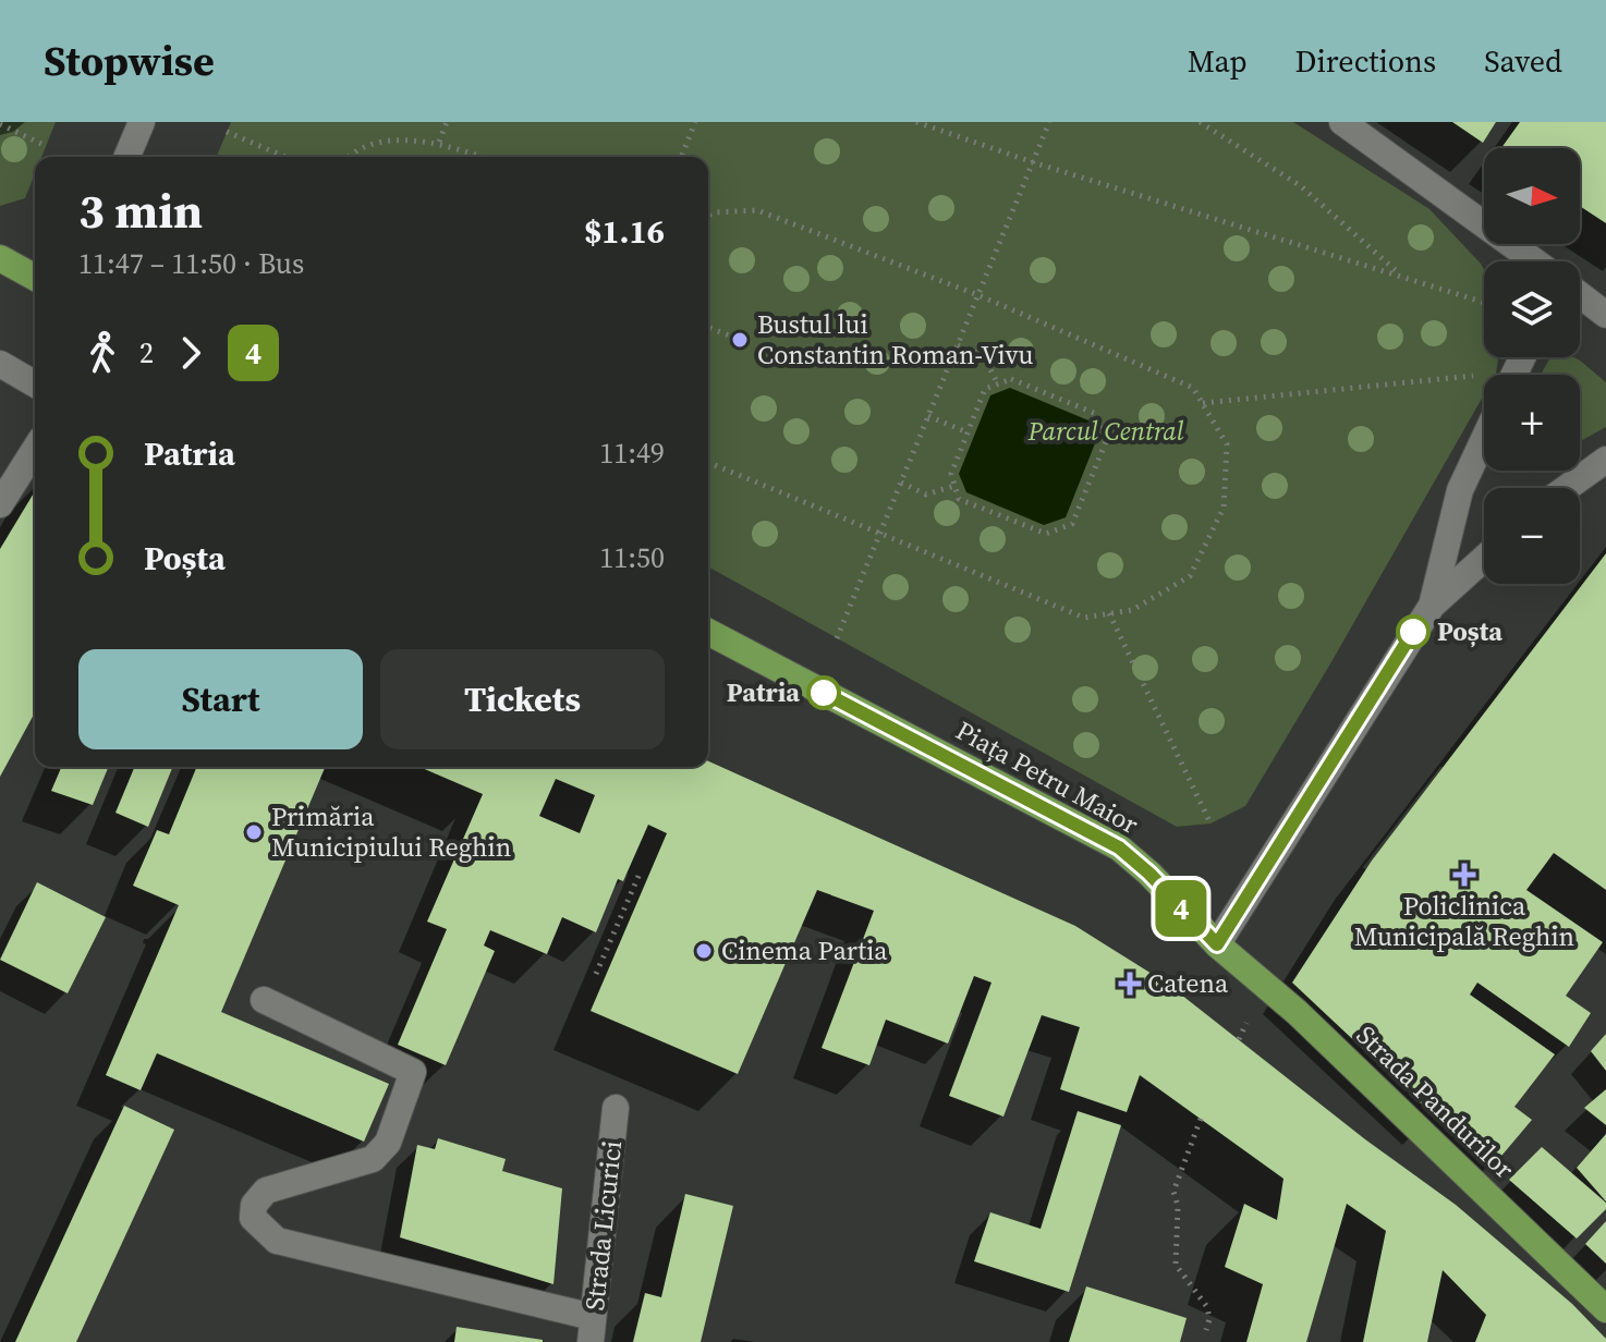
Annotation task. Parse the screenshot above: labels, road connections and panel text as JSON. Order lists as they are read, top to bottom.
{
  "streets": {
    "highway": ["Piața Petru Maior", "Strada Pandurilor"],
    "street": ["Strada Licurici"]
  },
  "crossings": [
    ["Piața Petru Maior", "Strada Pandurilor"]
  ],
  "parks": ["Parcul Central"],
  "places": {
    "other": [
      "Bustul lui Constantin Roman-Vivu",
      "Poșta",
      "Patria",
      "Primăria Municipiului Reghin",
      "Cinema Partia"
    ],
    "health": ["Policlinica Municipală Reghin", "Catena"]
  },
  "lines": ["bus line 4"],
  "north": "right",
  "page": {
    "header": "Stopwise",
    "nav": ["Map", "Directions", "Saved"],
    "on_map": "4",
    "map_buttons": ["+", "−"],
    "heading": ["3 min", "11:47 – 11:50 · Bus", "$1.16"],
    "legs": ["2", "4"],
    "list": [
      {
        "name": "Patria",
        "value": "11:49"
      },
      {
        "name": "Poșta",
        "value": "11:50"
      }
    ],
    "buttons": ["Start", "Tickets"]
  }
}
